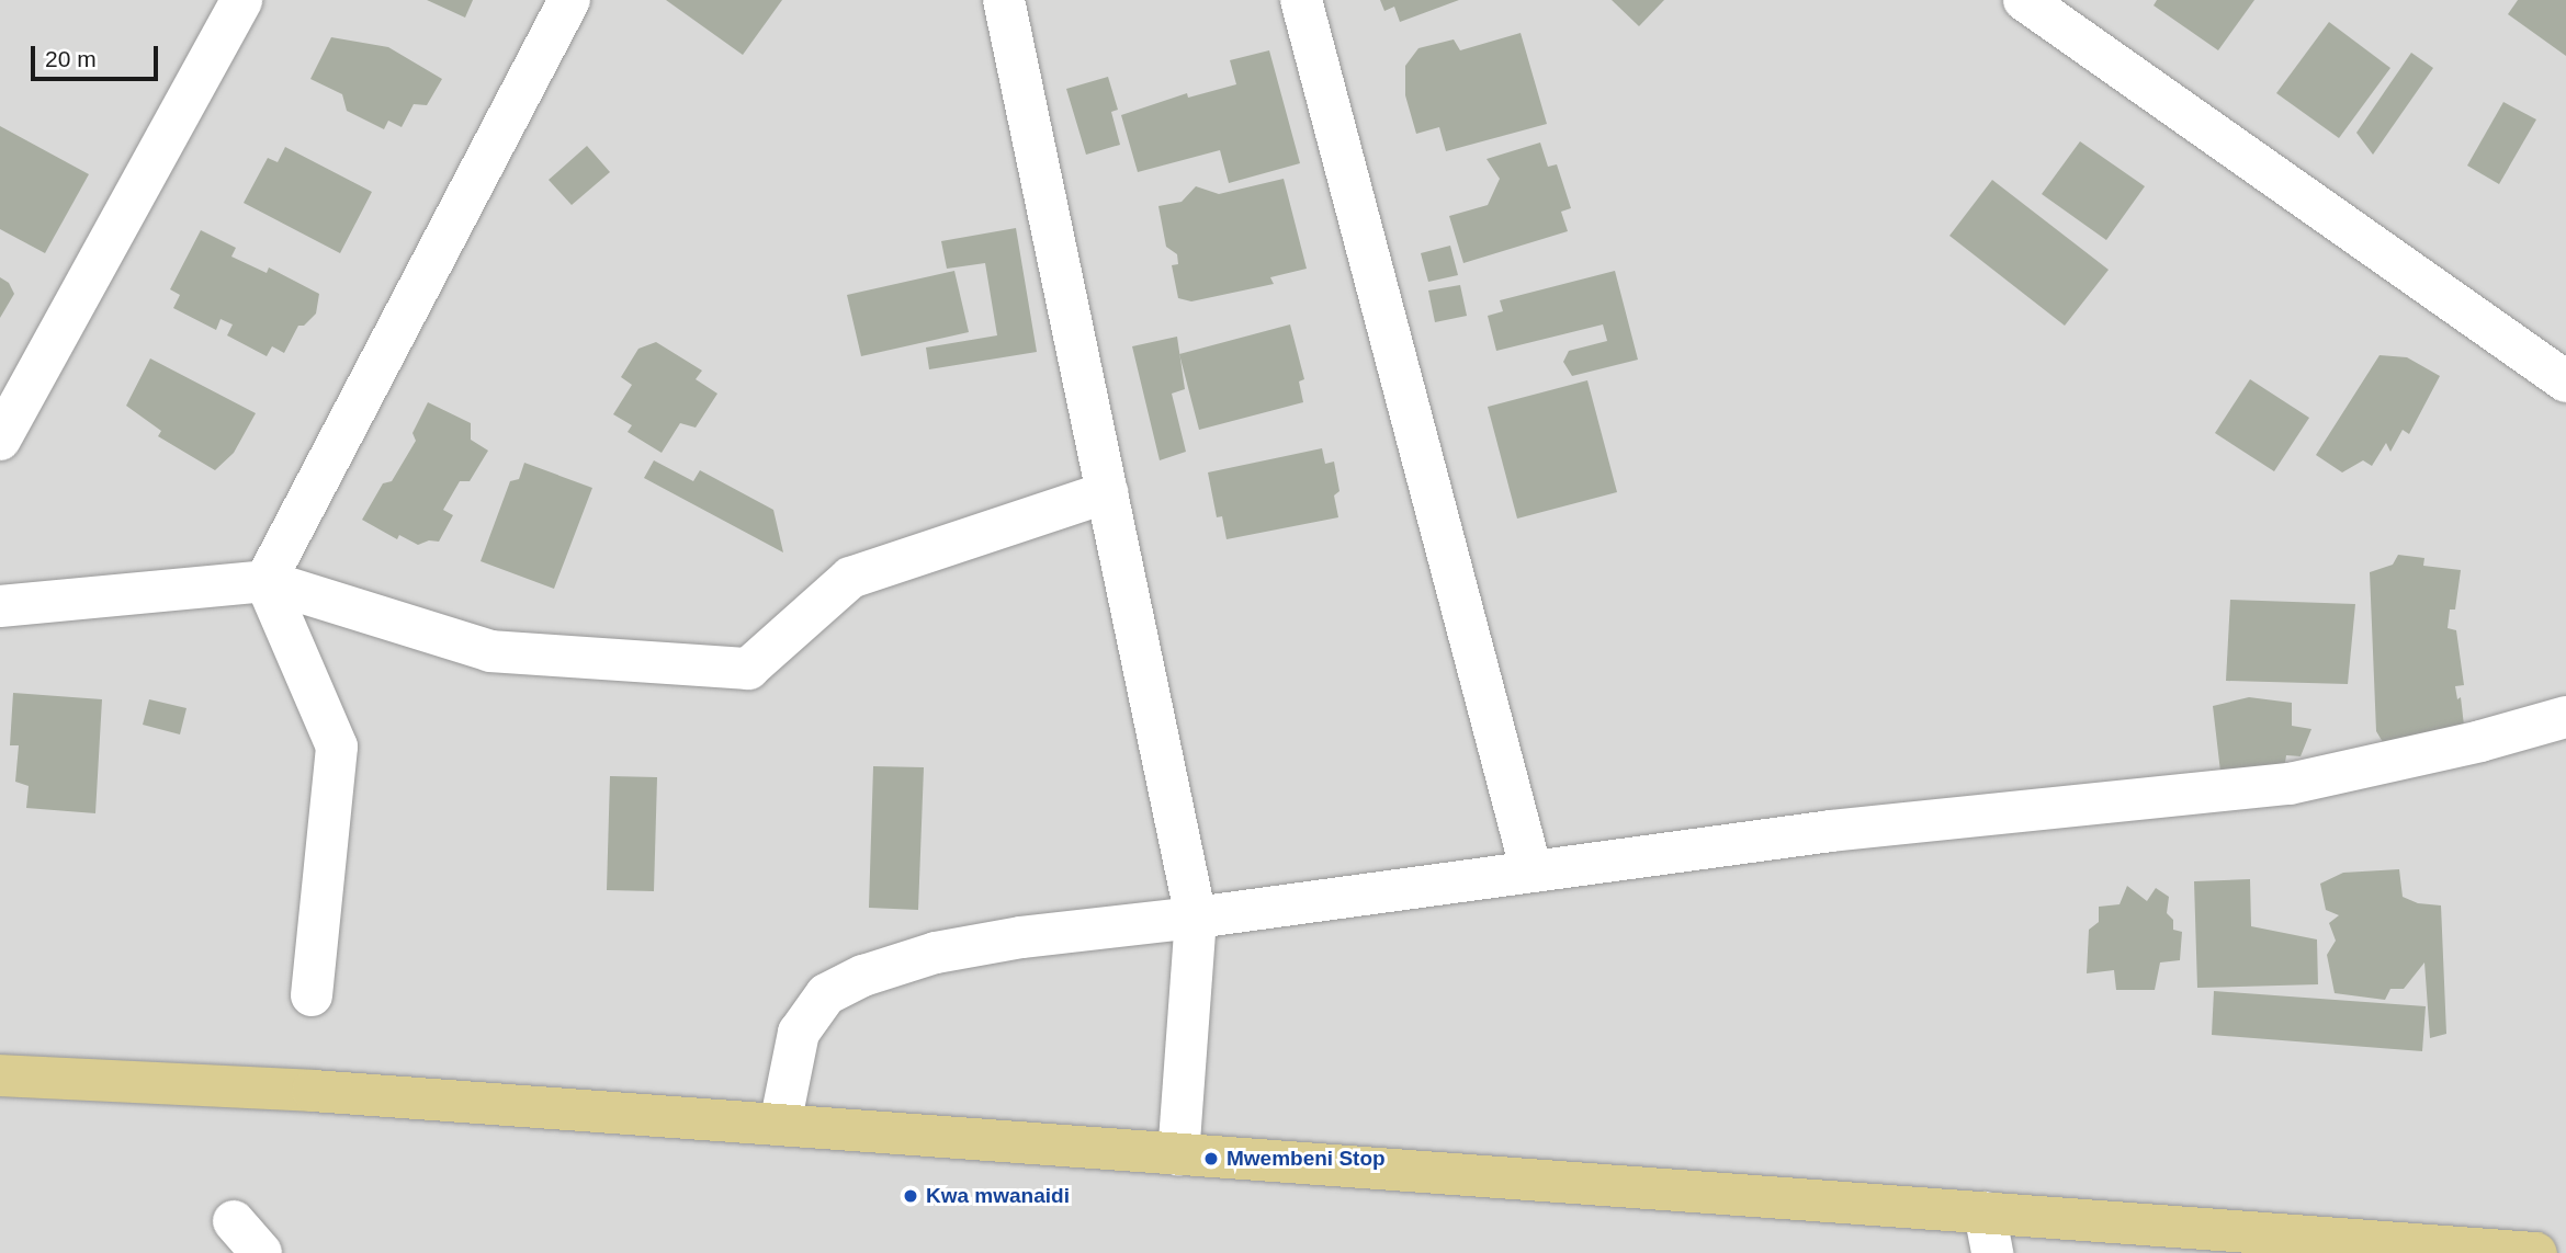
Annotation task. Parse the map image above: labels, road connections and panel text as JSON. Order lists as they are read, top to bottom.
{
  "places": ["Mwembeni Stop", "Kwa mwanaidi"],
  "scale_bar": "20 m"
}
